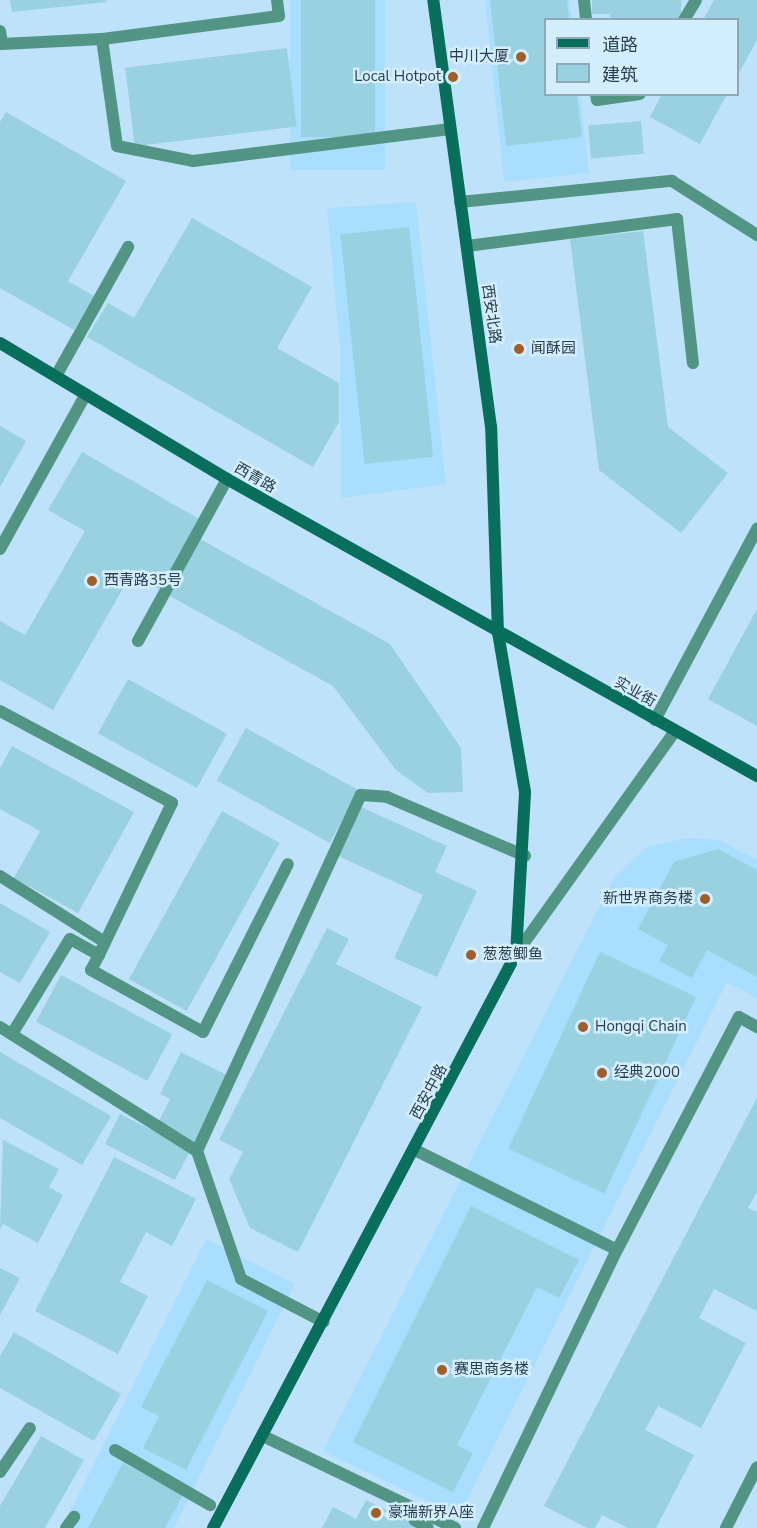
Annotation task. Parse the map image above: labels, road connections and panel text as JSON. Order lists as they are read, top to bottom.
{
  "streets": {
    "street": [
      "西安北路",
      "西青路",
      "实业街",
      "西安中路"
    ]
  },
  "crossings": [
    ["西安北路", "西青路"],
    ["西安北路", "实业街"],
    ["西安北路", "西安中路"],
    ["西青路", "实业街"],
    ["西青路", "西安中路"],
    ["实业街", "西安中路"]
  ],
  "places": [
    "中川大厦",
    "Local Hotpot",
    "闻酥园",
    "西青路35号",
    "新世界商务楼",
    "葱葱鲫鱼",
    "Hongqi Chain",
    "经典2000",
    "赛思商务楼",
    "豪瑞新界A座"
  ],
  "legend": ["道路", "建筑"]
}
